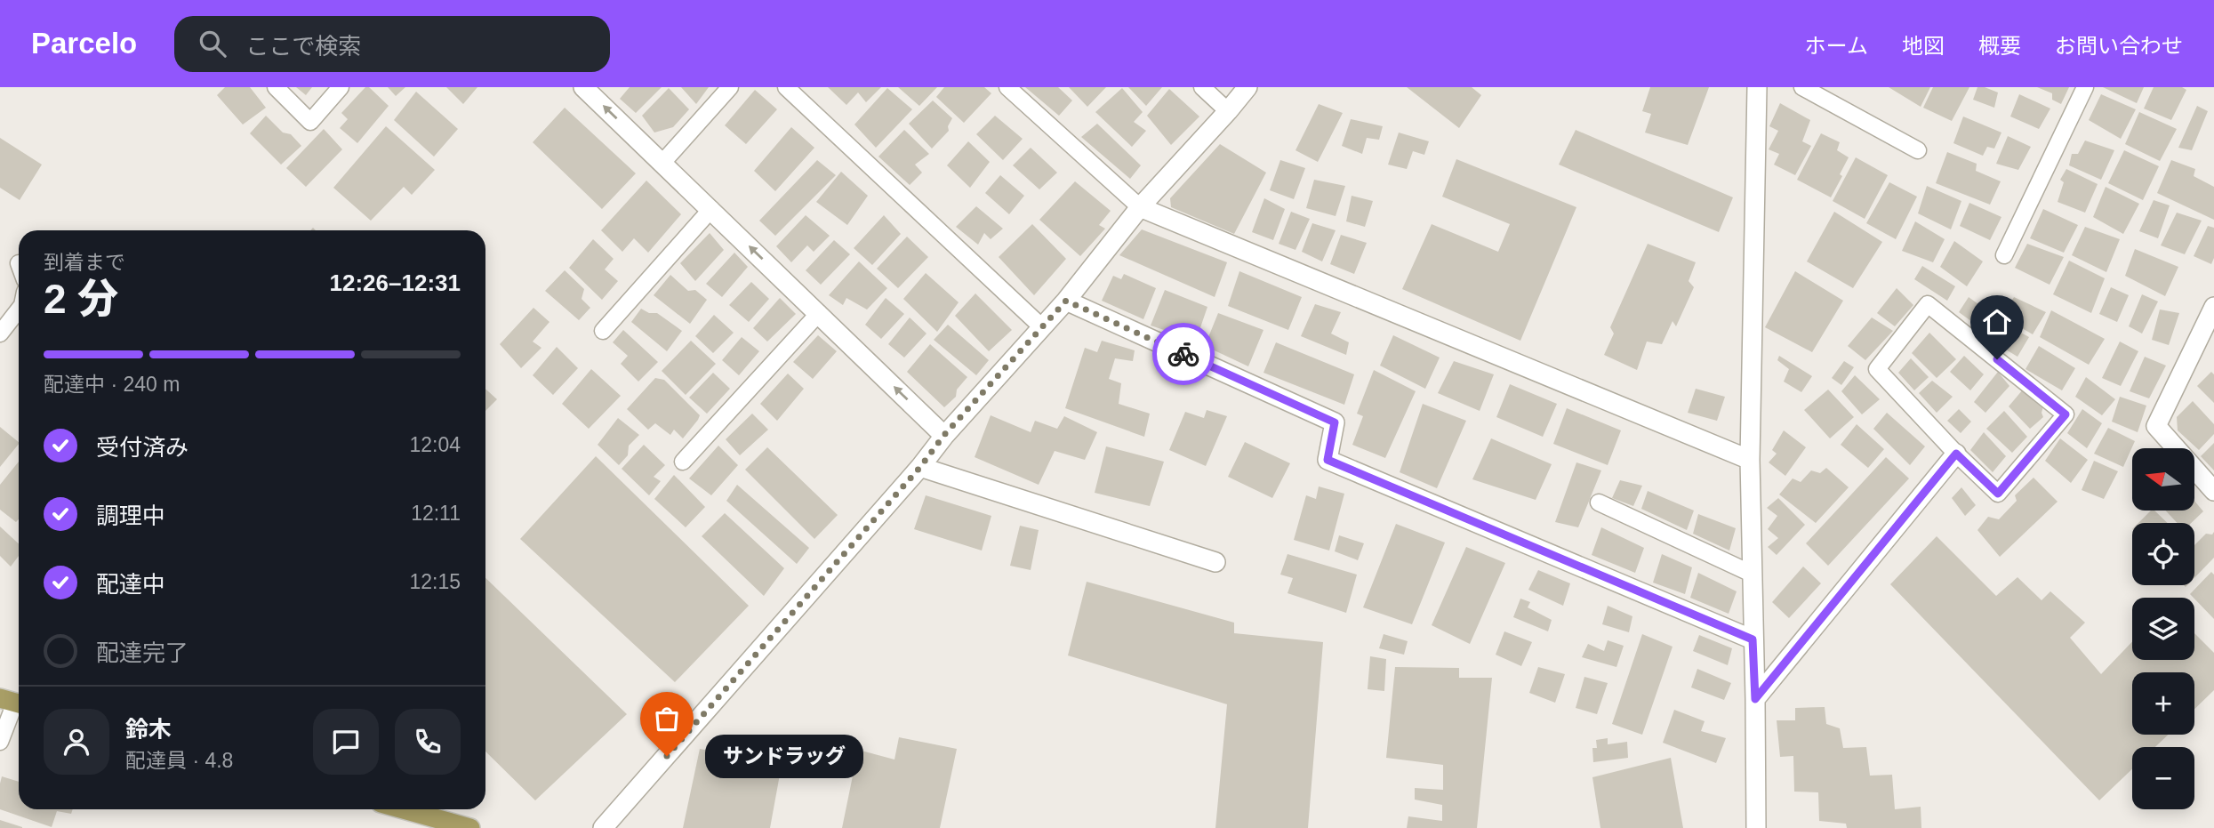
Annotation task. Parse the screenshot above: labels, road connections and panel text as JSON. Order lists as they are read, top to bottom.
{
  "places": ["サンドラッグ"],
  "north": "left",
  "page": {
    "header": "Parcelo",
    "search": "ここで検索",
    "nav": [
      "ホーム",
      "地図",
      "概要",
      "お問い合わせ"
    ],
    "heading": ["2 分", "到着まで", "12:26–12:31"],
    "panel": ["鈴木", "配達員 · 4.8"],
    "bar": "配達中 · 240 m",
    "list": [
      ["受付済み", "12:04"],
      ["調理中", "12:11"],
      ["配達中", "12:15"],
      "配達完了"
    ],
    "map_buttons": ["+", "−"],
    "bubble": "サンドラッグ"
  }
}
